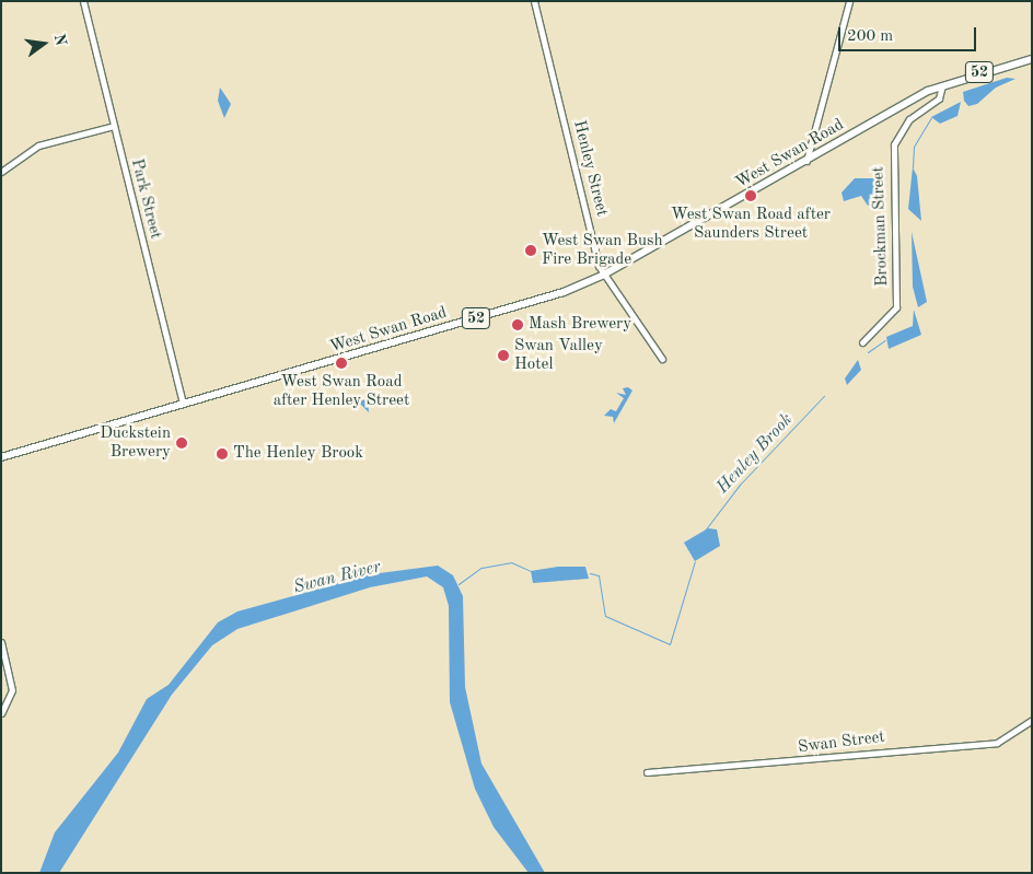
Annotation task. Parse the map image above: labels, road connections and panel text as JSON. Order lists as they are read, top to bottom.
{
  "streets": {
    "main road": ["52", "West Swan Road"],
    "street": [
      "Henley Street",
      "Park Street",
      "Brockman Street",
      "Swan Street"
    ]
  },
  "crossings": [
    ["West Swan Road", "Henley Street"],
    ["West Swan Road", "Park Street"],
    ["West Swan Road", "Brockman Street"]
  ],
  "water": ["Henley Brook", "Swan River"],
  "places": [
    "West Swan Road after Saunders Street",
    "West Swan Bush Fire Brigade",
    "Mash Brewery",
    "Swan Valley Hotel",
    "West Swan Road after Henley Street",
    "Duckstein Brewery",
    "The Henley Brook"
  ],
  "scale_bar": "200 m",
  "north": "right"
}
